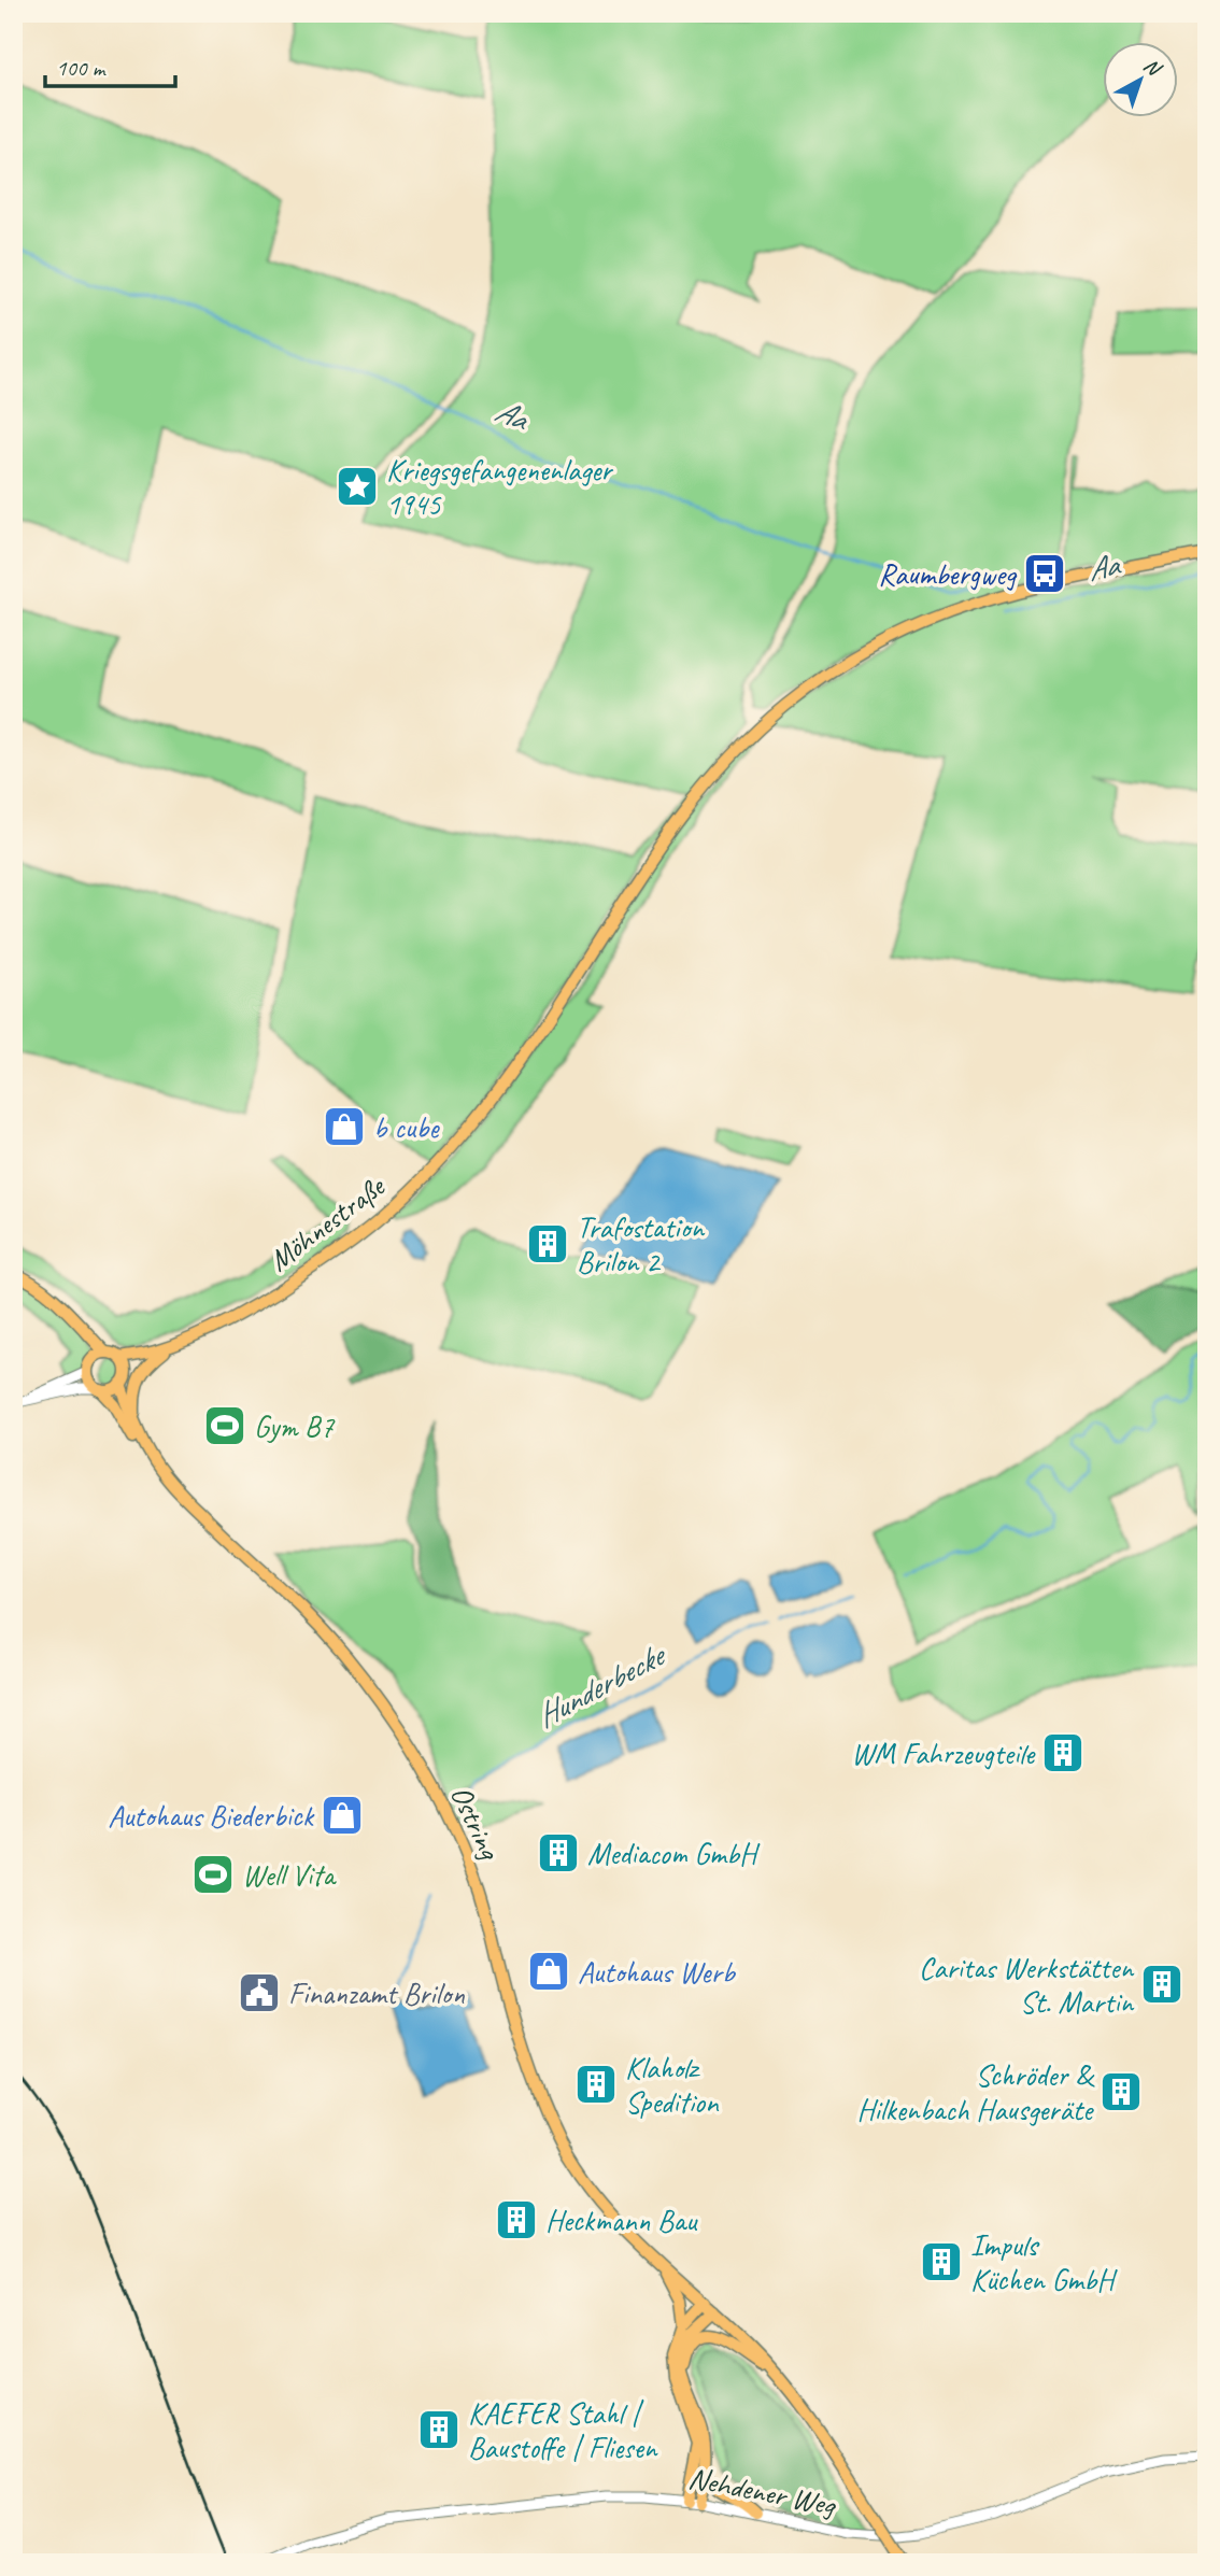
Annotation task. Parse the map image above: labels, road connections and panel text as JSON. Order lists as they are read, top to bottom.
{
  "streets": {
    "main road": ["Möhnestraße", "Ostring"],
    "street": ["Nehdener Weg"]
  },
  "water": ["Aa", "Hunderbecke"],
  "places": {
    "place": ["Kriegsgefangenenlager 1945"],
    "bus stop": ["Raumbergweg"],
    "shop": ["b cube", "Autohaus Biederbick", "Autohaus Werb"],
    "building": [
      "Trafostation Brilon 2",
      "WM Fahrzeugteile",
      "Mediacom GmbH",
      "Caritas Werkstätten St. Martin",
      "Klaholz Spedition",
      "Schröder & Hilkenbach Hausgeräte",
      "Heckmann Bau",
      "Impuls Küchen GmbH",
      "KAEFER Stahl | Baustoffe | Fliesen"
    ],
    "sports": ["Gym B7", "Well Vita"],
    "public building": ["Finanzamt Brilon"]
  },
  "scale_bar": "100 m",
  "north": "top right"
}
